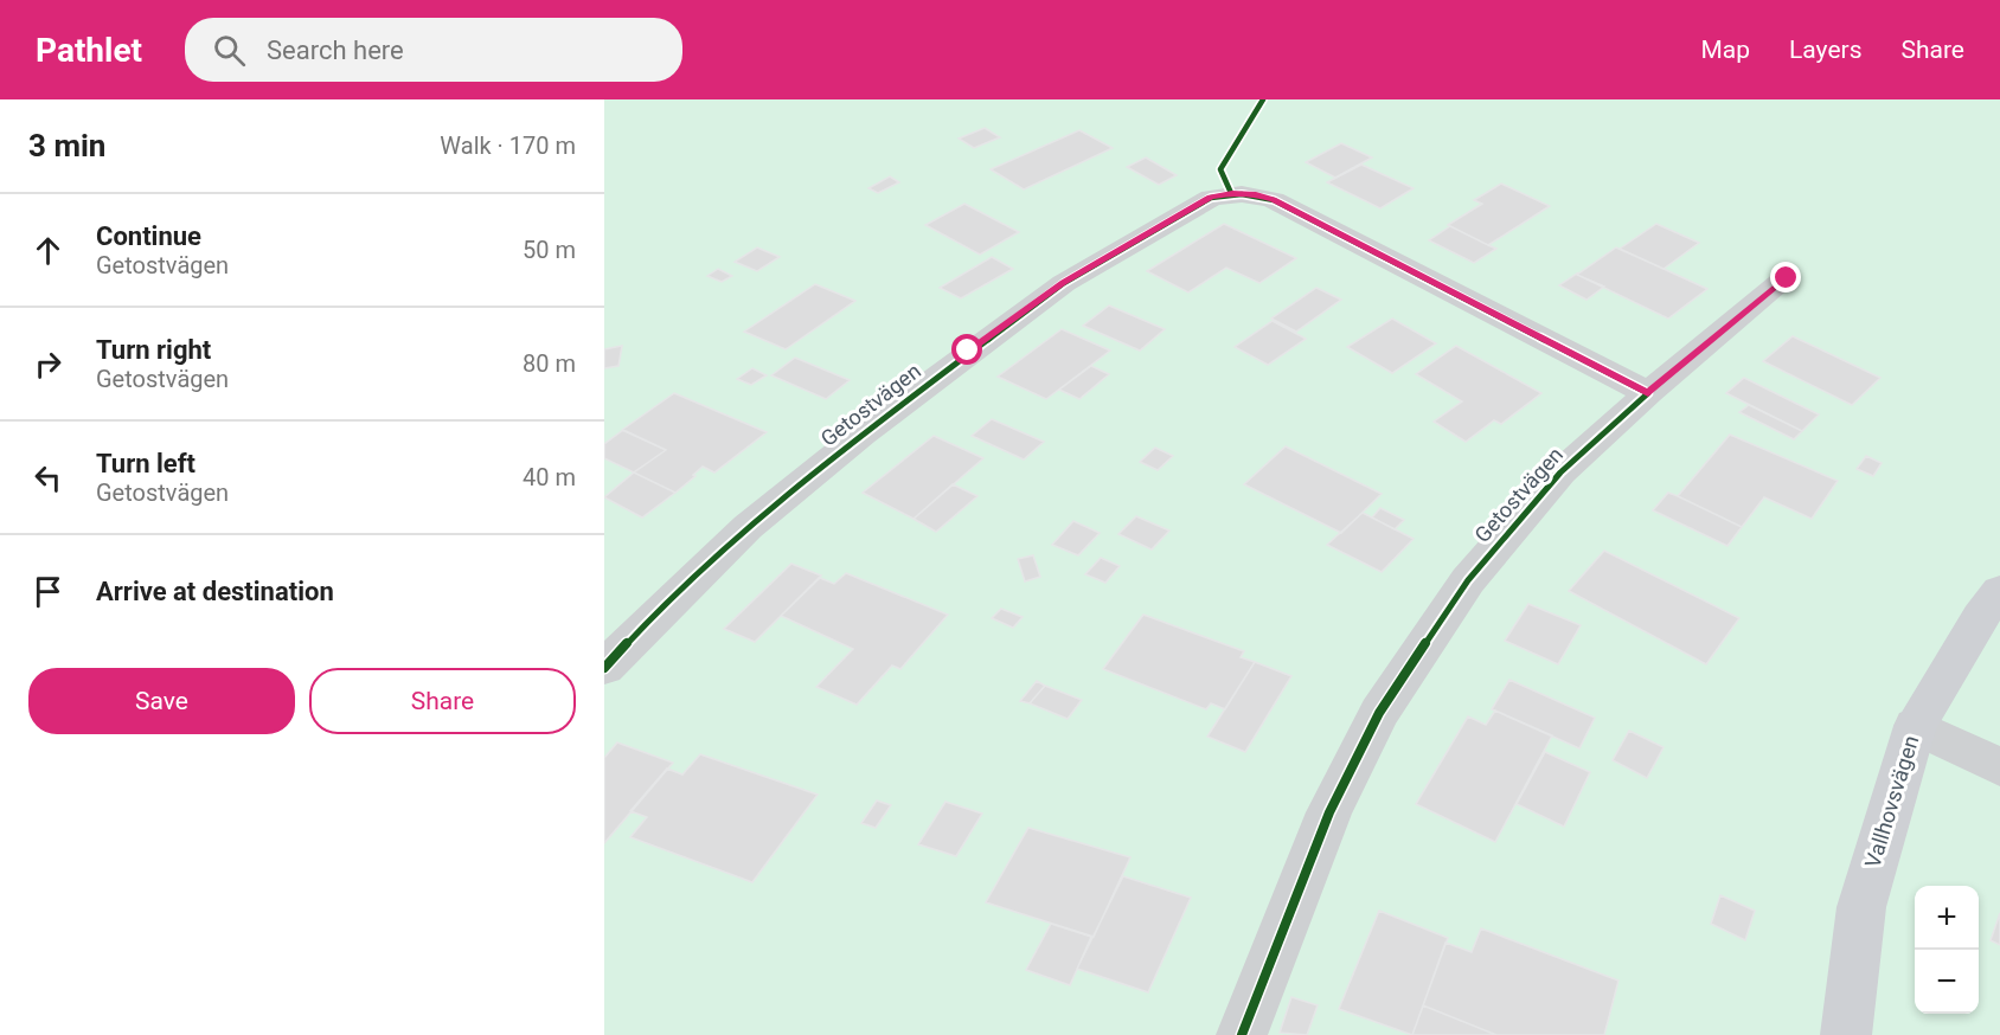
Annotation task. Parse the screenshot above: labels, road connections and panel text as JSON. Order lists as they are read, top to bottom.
{
  "streets": {
    "street": ["Getostvägen", "Vallhovsvägen"]
  },
  "page": {
    "header": "Pathlet",
    "search": "Search here",
    "nav": ["Map", "Layers", "Share"],
    "heading": ["3 min", "Walk · 170 m"],
    "list": [
      ["Continue", "Getostvägen", "50 m"],
      ["Turn right", "Getostvägen", "80 m"],
      ["Turn left", "Getostvägen", "40 m"],
      "Arrive at destination"
    ],
    "buttons": ["Save", "Share"],
    "map_buttons": ["+", "−"]
  }
}
